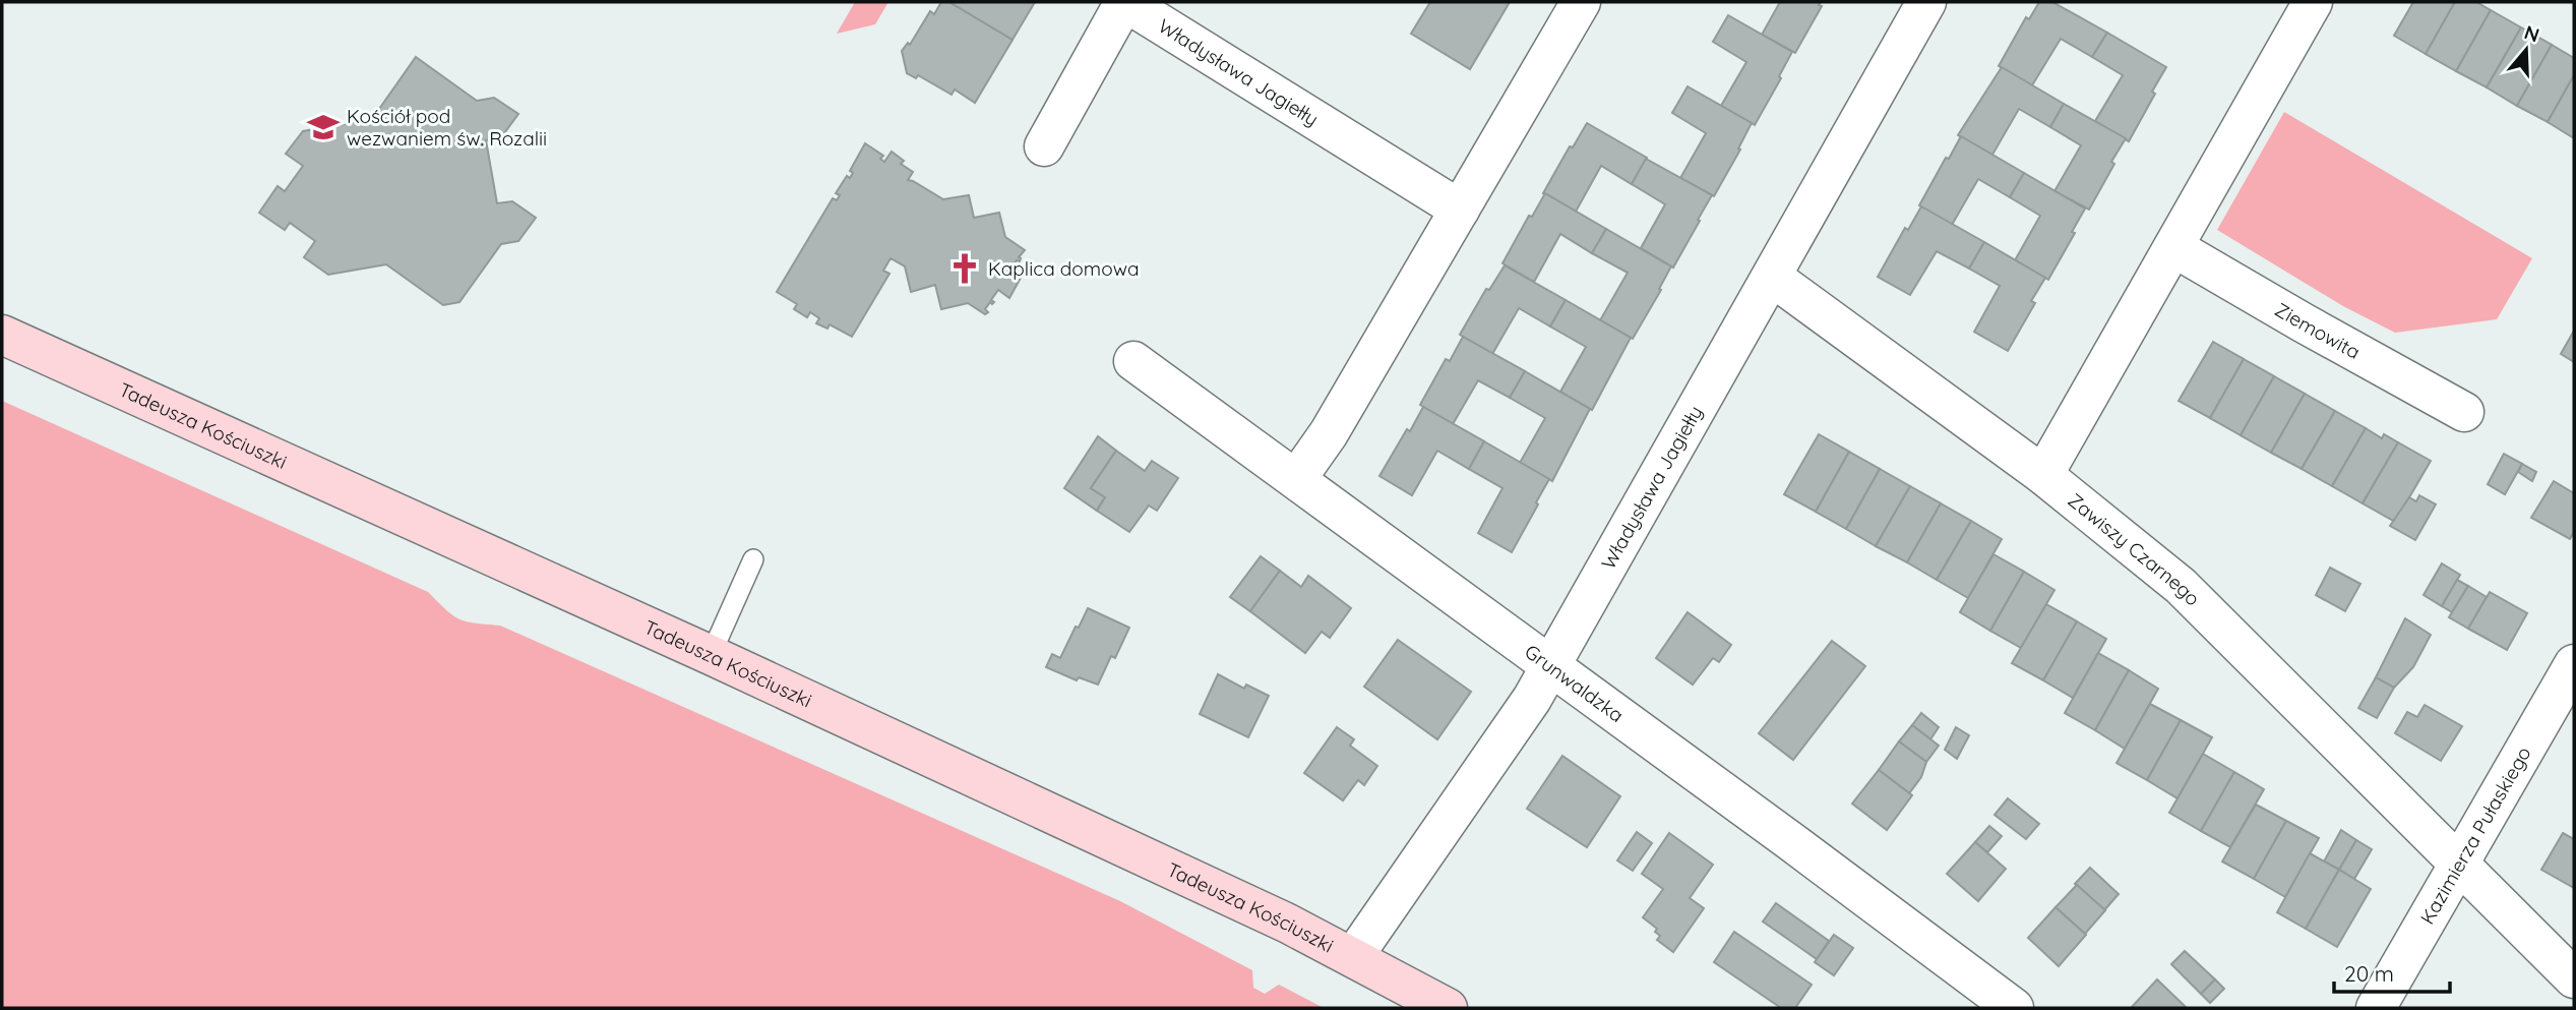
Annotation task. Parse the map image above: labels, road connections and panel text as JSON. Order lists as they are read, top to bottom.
{
  "streets": {
    "street": [
      "Władysława Jagiełły",
      "Ziemowita",
      "Tadeusza Kościuszki",
      "Zawiszy Czarnego",
      "Grunwaldzka",
      "Kazimierza Pułaskiego"
    ]
  },
  "crossings": [
    ["Władysława Jagiełły", "Tadeusza Kościuszki"],
    ["Władysława Jagiełły", "Zawiszy Czarnego"],
    ["Władysława Jagiełły", "Grunwaldzka"],
    ["Zawiszy Czarnego", "Kazimierza Pułaskiego"]
  ],
  "places": {
    "school or university": ["Kościół pod wezwaniem św. Rozalii"],
    "church": ["Kaplica domowa"]
  },
  "scale_bar": "20 m",
  "north": "top"
}
